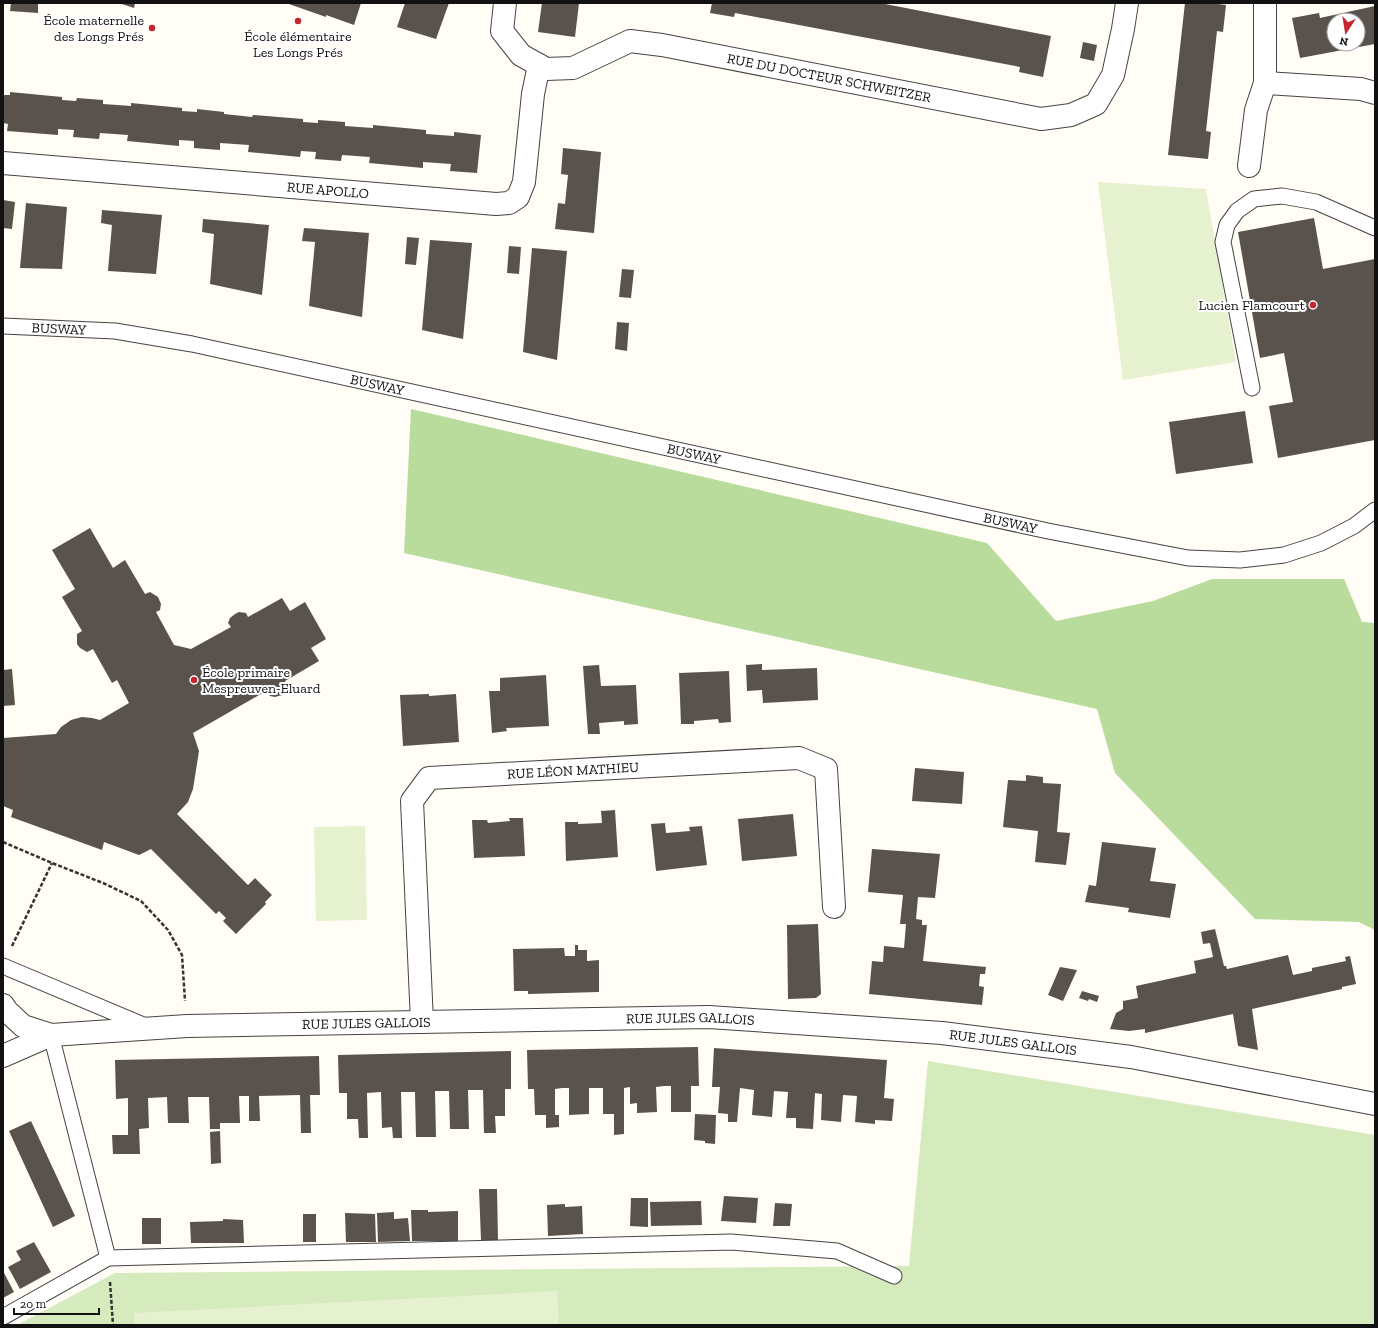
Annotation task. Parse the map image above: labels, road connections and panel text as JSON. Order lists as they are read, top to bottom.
{
  "streets": {
    "street": [
      "RUE DU DOCTEUR SCHWEITZER",
      "RUE APOLLO",
      "RUE LÉON MATHIEU",
      "RUE JULES GALLOIS"
    ],
    "lane": ["BUSWAY"]
  },
  "crossings": [
    ["RUE DU DOCTEUR SCHWEITZER", "RUE APOLLO"],
    ["RUE LÉON MATHIEU", "RUE JULES GALLOIS"]
  ],
  "places": [
    "École élémentaire Les Longs Prés",
    "École maternelle des Longs Prés",
    "Lucien Flamcourt",
    "École primaire Mespreuven-Eluard"
  ],
  "scale_bar": "20 m",
  "north": "bottom"
}
